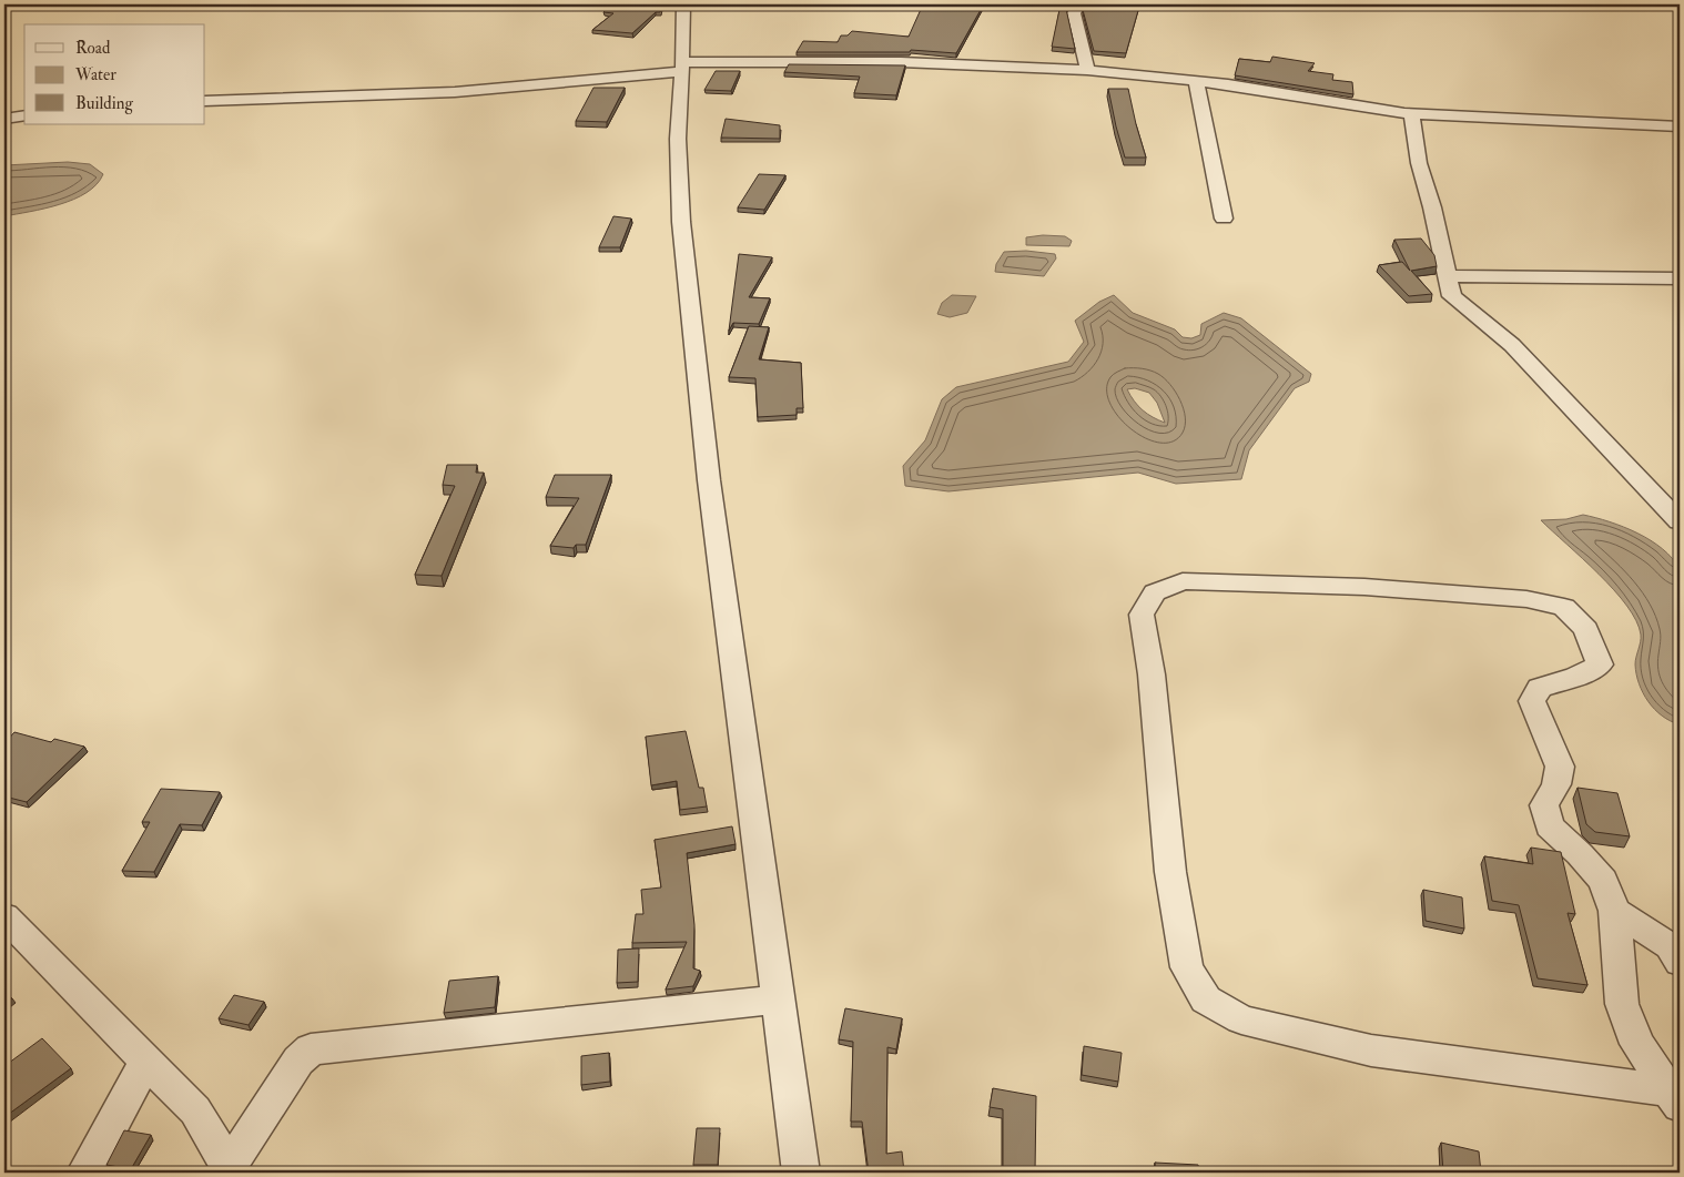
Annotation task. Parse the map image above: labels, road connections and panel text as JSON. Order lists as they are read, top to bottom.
{
  "legend": ["Road", "Water", "Building"]
}
